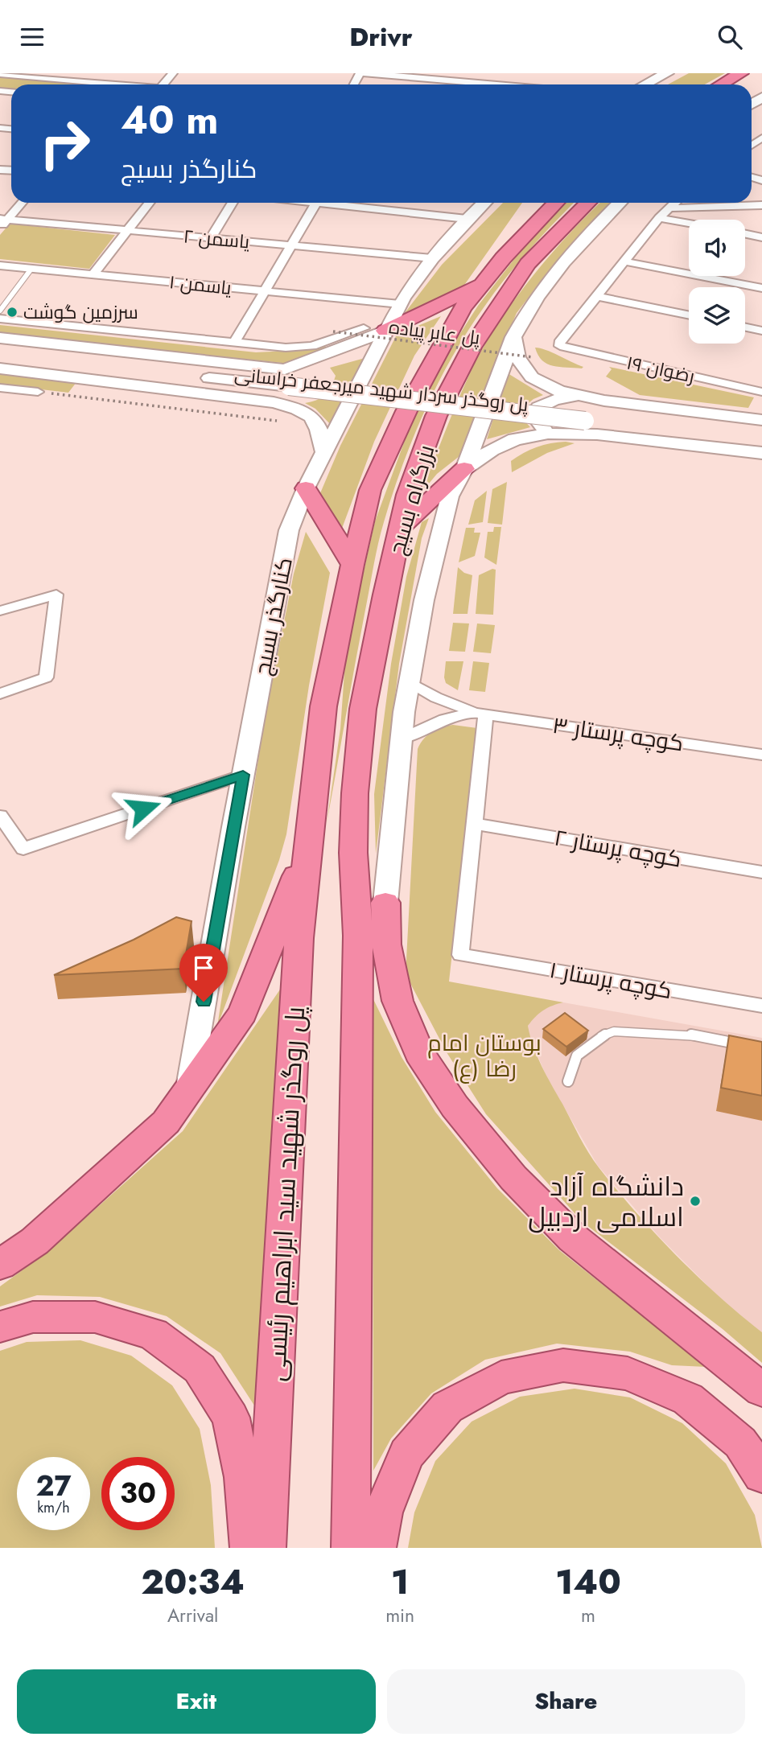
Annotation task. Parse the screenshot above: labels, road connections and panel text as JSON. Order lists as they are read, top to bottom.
{
  "streets": {
    "highway": ["بزرگراه بسیج", "پل روگذر شهید سید ابراهیم رئیسی"],
    "main road": ["پل روگذر سردار شهید میرجعفر خراسانی", "کنارگذر بسیج"],
    "street": [
      "یاسمن ۲",
      "یاسمن ۱",
      "رضوان ۱۹",
      "کوچه پرستار ۳",
      "کوچه پرستار ۲",
      "کوچه پرستار ۱"
    ],
    "path": ["پل عابر پیاده"]
  },
  "crossings": [
    ["یاسمن ۲", "کنارگذر بسیج"],
    ["یاسمن ۱", "کنارگذر بسیج"],
    ["بزرگراه بسیج", "پل روگذر شهید سید ابراهیم رئیسی"],
    ["کوچه پرستار ۲", "کوچه پرستار ۱"]
  ],
  "parks": ["بوستان امام رضا (ع)"],
  "places": ["سرزمین گوشت", "دانشگاه آزاد اسلامی اردبیل"],
  "page": {
    "header": "Drivr",
    "turn": ["40 m", "کنارگذر بسیج"],
    "speed": "27 km/h",
    "limit": "30",
    "eta": [
      "20:34",
      "Arrival",
      "1",
      "min",
      "140",
      "m"
    ],
    "buttons": ["Exit", "Share"]
  }
}
